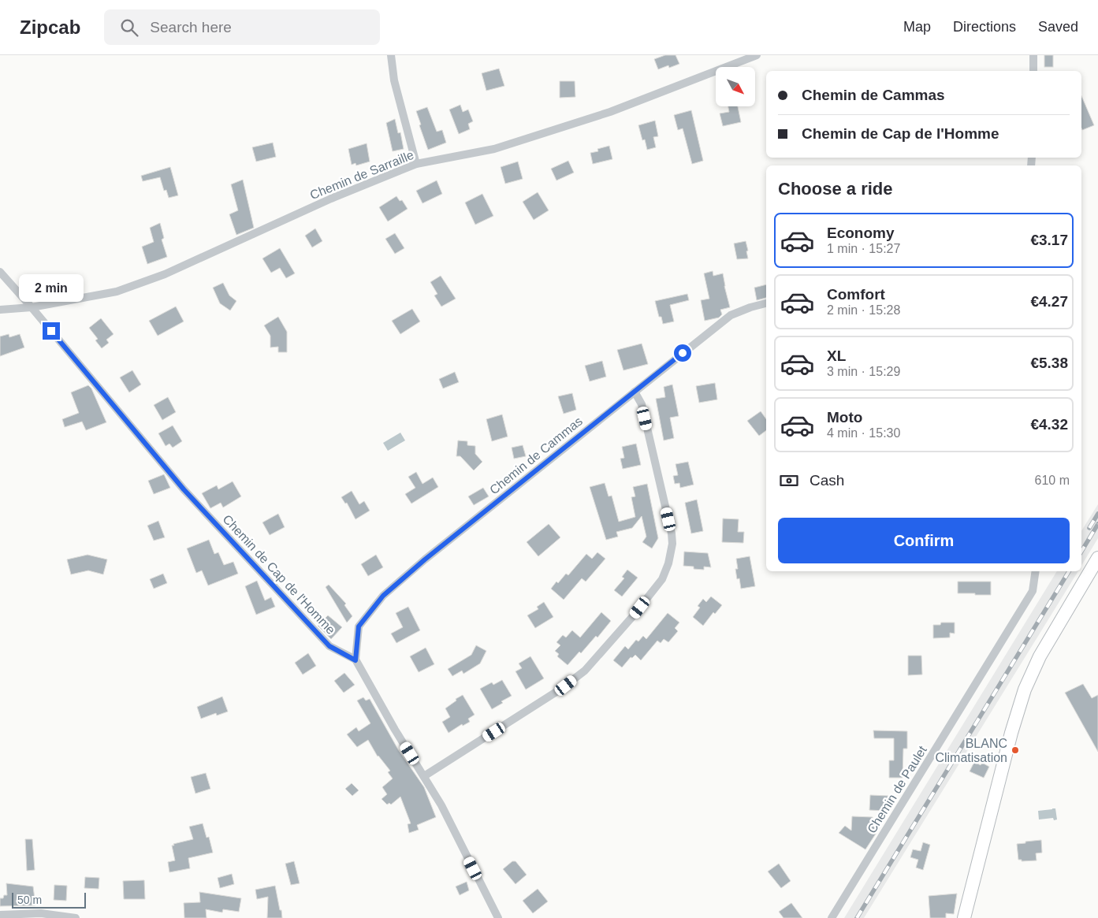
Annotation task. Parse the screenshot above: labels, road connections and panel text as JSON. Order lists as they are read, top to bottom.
{
  "streets": {
    "street": [
      "Chemin de Sarraille",
      "Chemin de Cammas",
      "Chemin de Cap de l'Homme",
      "Chemin de Paulet"
    ]
  },
  "crossings": [
    ["Chemin de Sarraille", "Chemin de Cap de l'Homme"],
    ["Chemin de Cammas", "Chemin de Cap de l'Homme"]
  ],
  "places": ["BLANC Climatisation"],
  "scale_bar": "50 m",
  "north": "bottom right",
  "page": {
    "header": "Zipcab",
    "search": "Search here",
    "nav": ["Map", "Directions", "Saved"],
    "banner": ["Chemin de Cammas", "Chemin de Cap de l'Homme"],
    "heading": "Choose a ride",
    "list": [
      {
        "name": "Economy",
        "note": "1 min · 15:27",
        "value": "€3.17"
      },
      {
        "name": "Comfort",
        "note": "2 min · 15:28",
        "value": "€4.27"
      },
      {
        "name": "XL",
        "note": "3 min · 15:29",
        "value": "€5.38"
      },
      {
        "name": "Moto",
        "note": "4 min · 15:30",
        "value": "€4.32"
      }
    ],
    "bubble": "2 min",
    "pay": ["Cash", "610 m"],
    "buttons": "Confirm",
    "scale": "50 m"
  }
}
